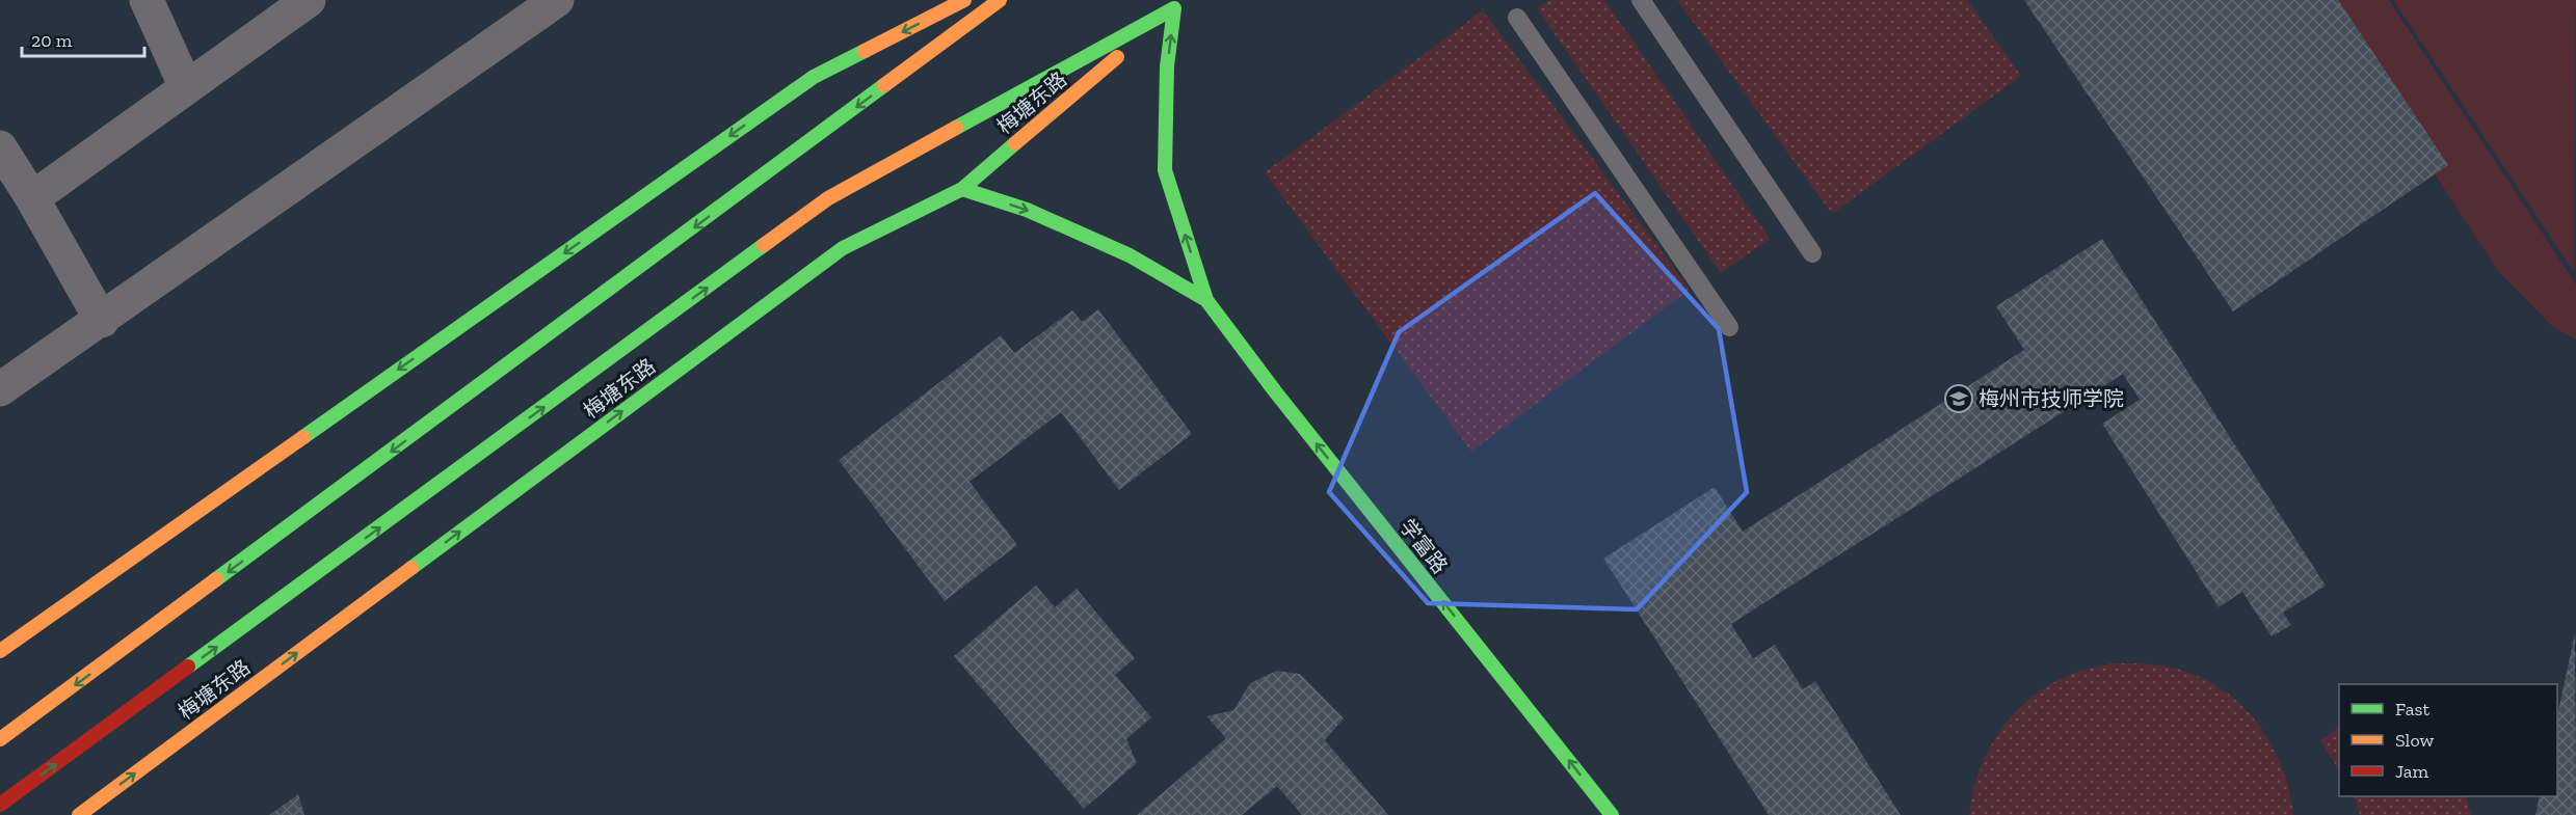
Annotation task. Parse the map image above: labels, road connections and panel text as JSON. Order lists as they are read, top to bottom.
{
  "streets": {
    "main road": ["梅塘东路", "学富路"]
  },
  "one_way": ["学富路"],
  "places": {
    "school or university": ["梅州市技师学院"]
  },
  "legend": ["Fast", "Slow", "Jam"],
  "scale_bar": "20 m"
}
